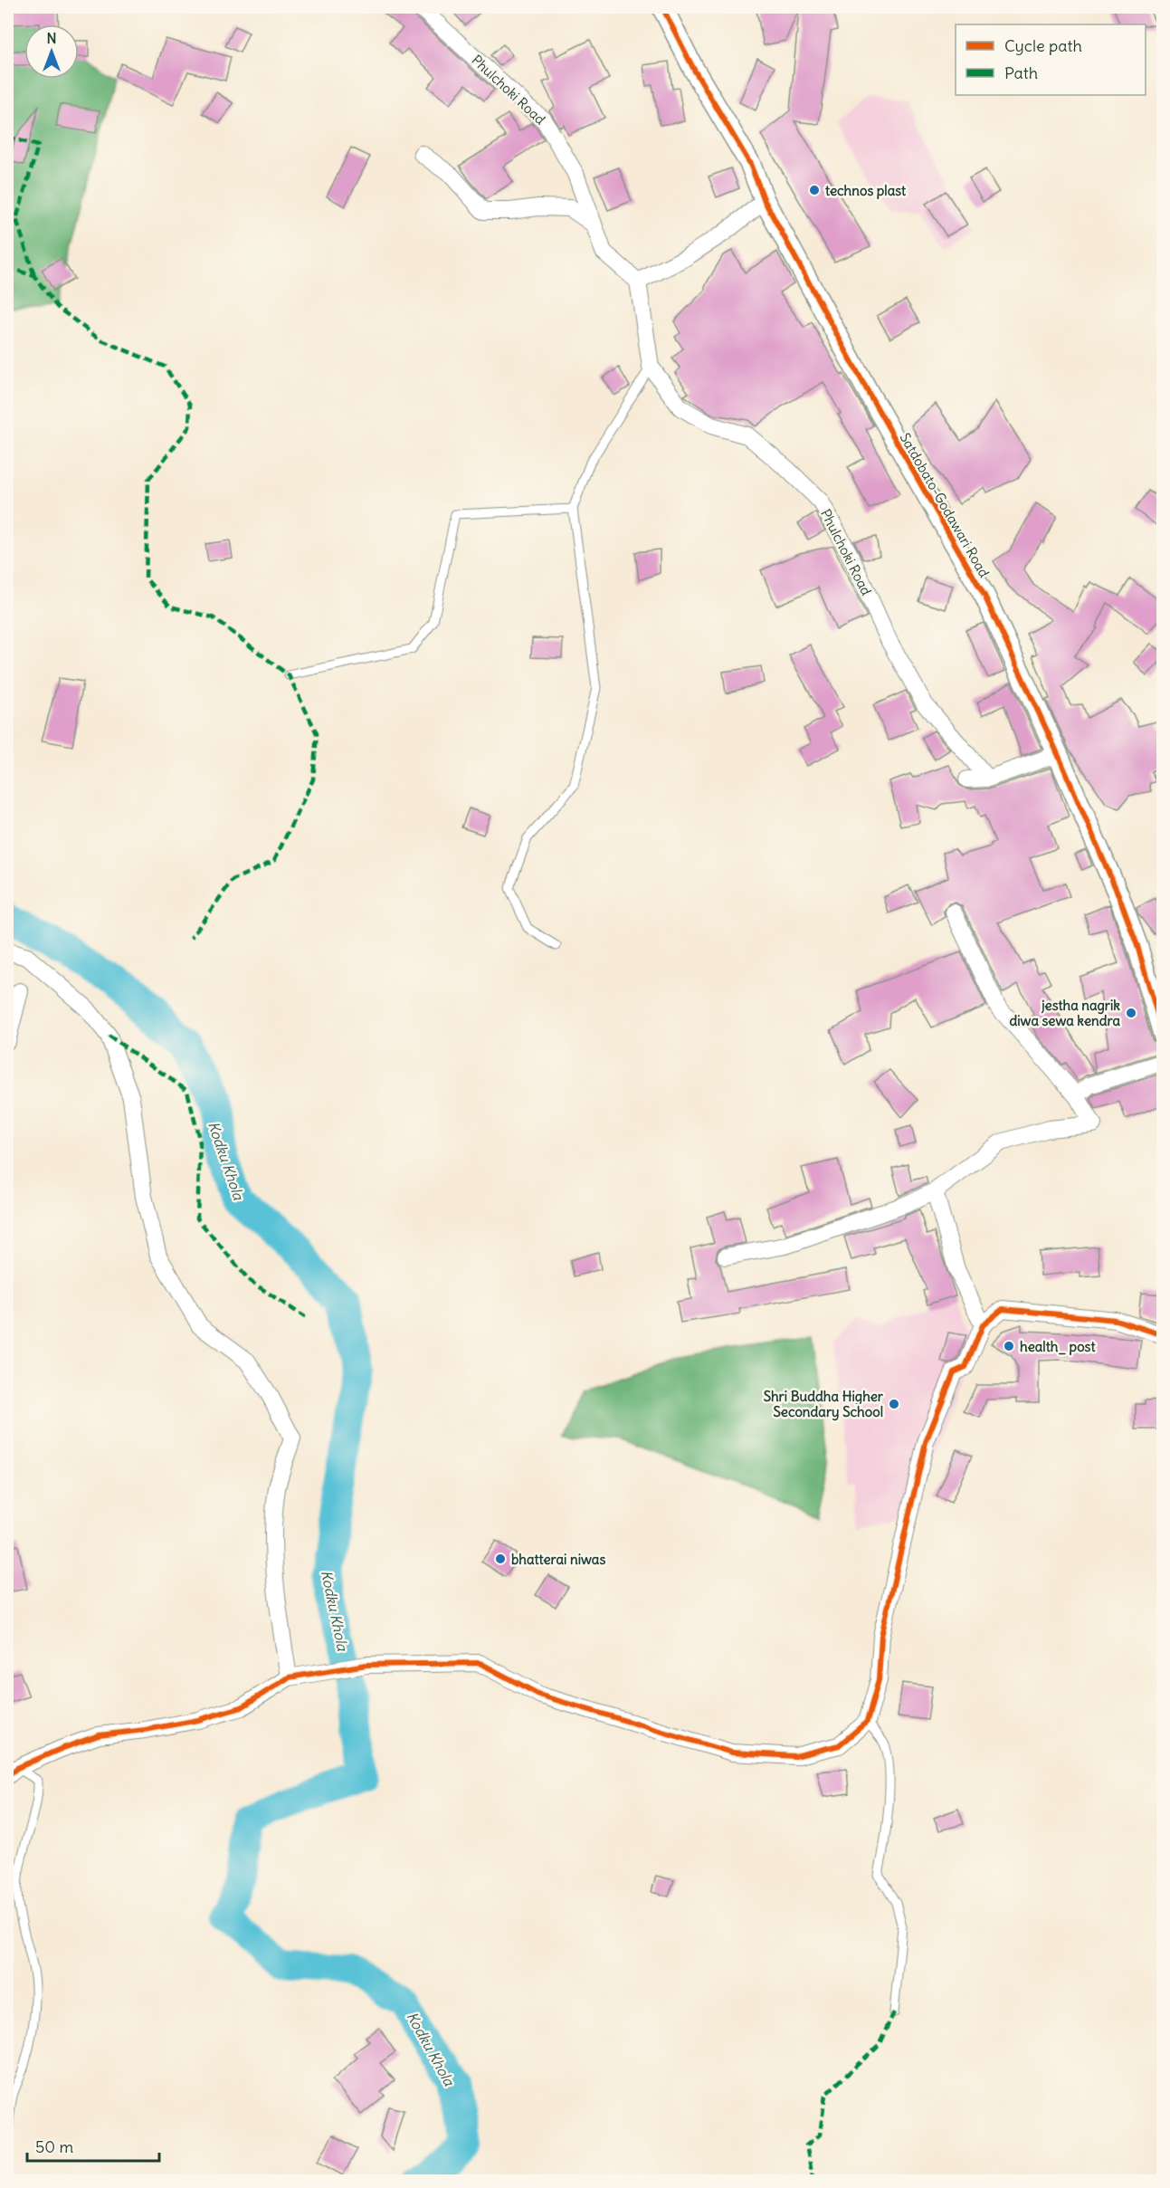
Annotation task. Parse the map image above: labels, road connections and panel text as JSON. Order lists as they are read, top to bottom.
{
  "streets": {
    "street": ["Phulchoki Road", "Satdobato-Godawari Road"]
  },
  "water": ["Kodku Khola"],
  "places": [
    "technos plast",
    "jestha nagrik diwa sewa kendra",
    "health_ post",
    "Shri Buddha Higher Secondary School",
    "bhatterai niwas"
  ],
  "legend": ["Cycle path", "Path"],
  "scale_bar": "50 m",
  "north": "top"
}
